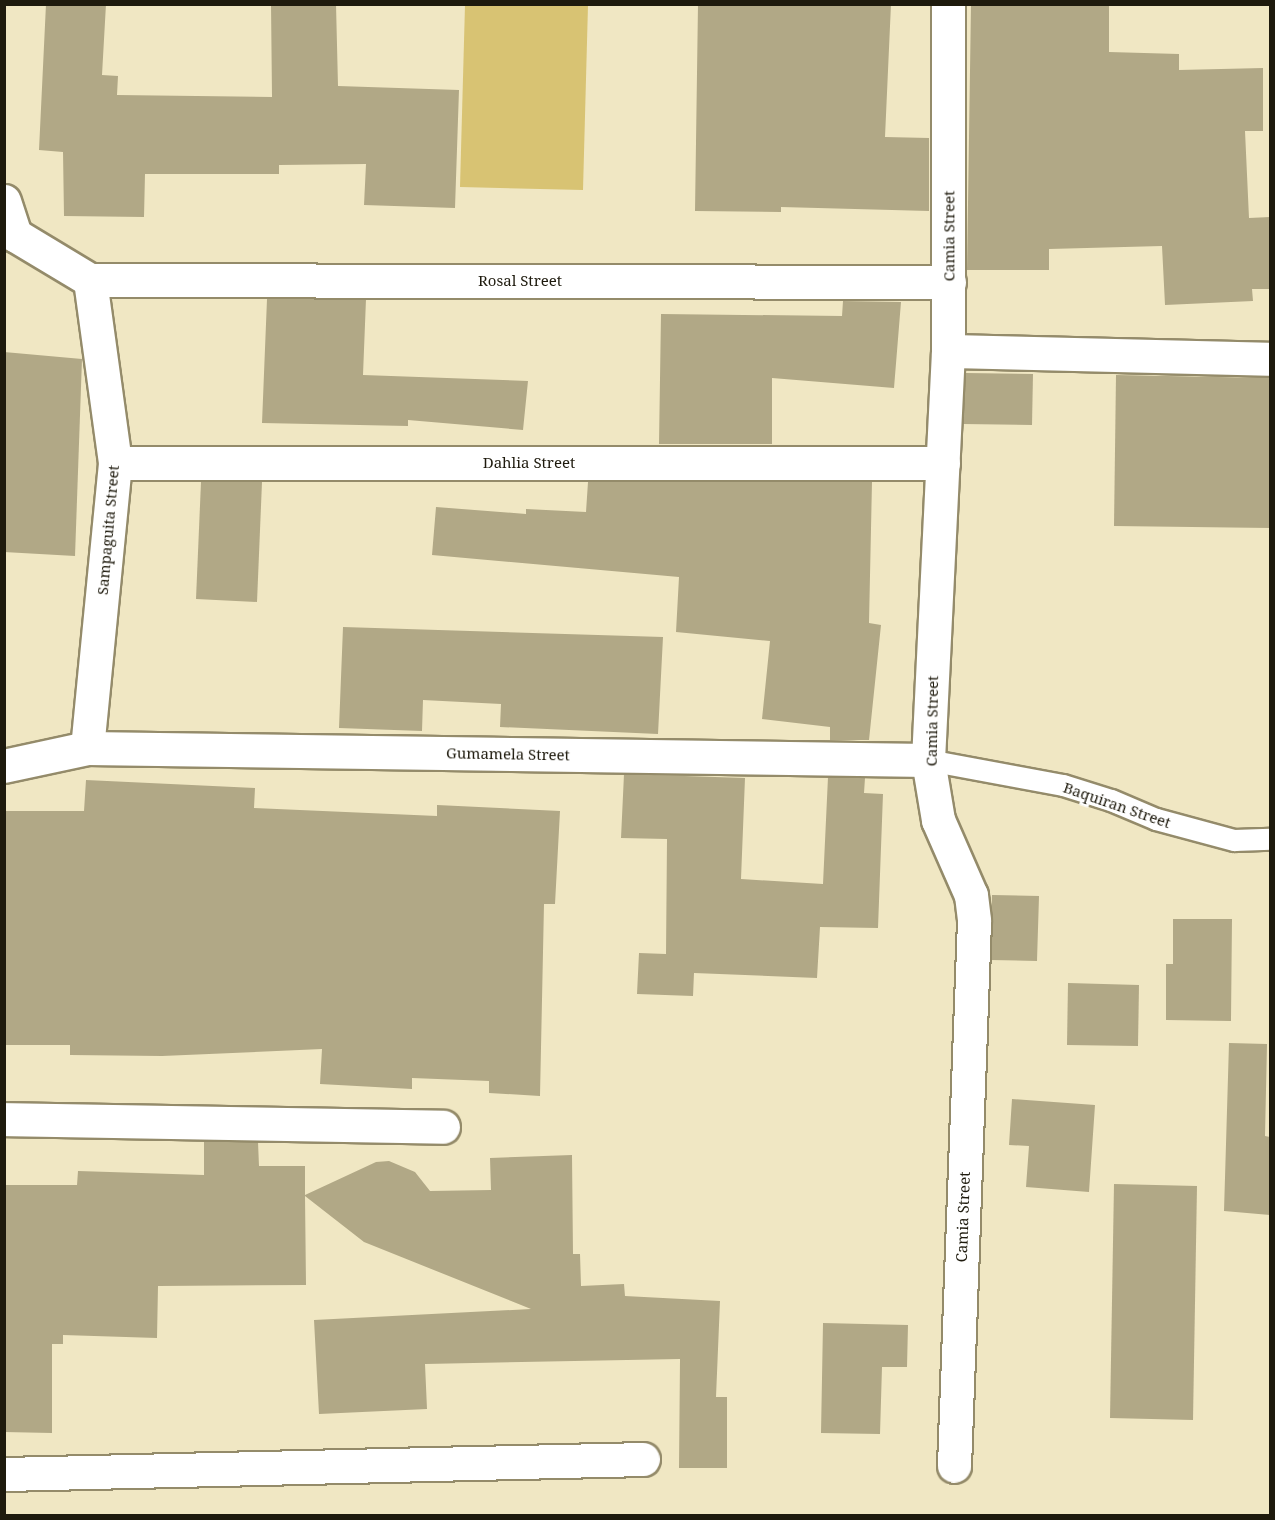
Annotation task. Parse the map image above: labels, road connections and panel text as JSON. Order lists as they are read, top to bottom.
{
  "streets": {
    "street": [
      "Camia Street",
      "Rosal Street",
      "Dahlia Street",
      "Sampaguita Street",
      "Gumamela Street"
    ],
    "lane": ["Baquiran Street"]
  },
  "crossings": [
    ["Camia Street", "Rosal Street"],
    ["Camia Street", "Dahlia Street"],
    ["Camia Street", "Gumamela Street"],
    ["Camia Street", "Baquiran Street"],
    ["Rosal Street", "Sampaguita Street"],
    ["Dahlia Street", "Sampaguita Street"],
    ["Sampaguita Street", "Gumamela Street"],
    ["Gumamela Street", "Baquiran Street"]
  ]
}
